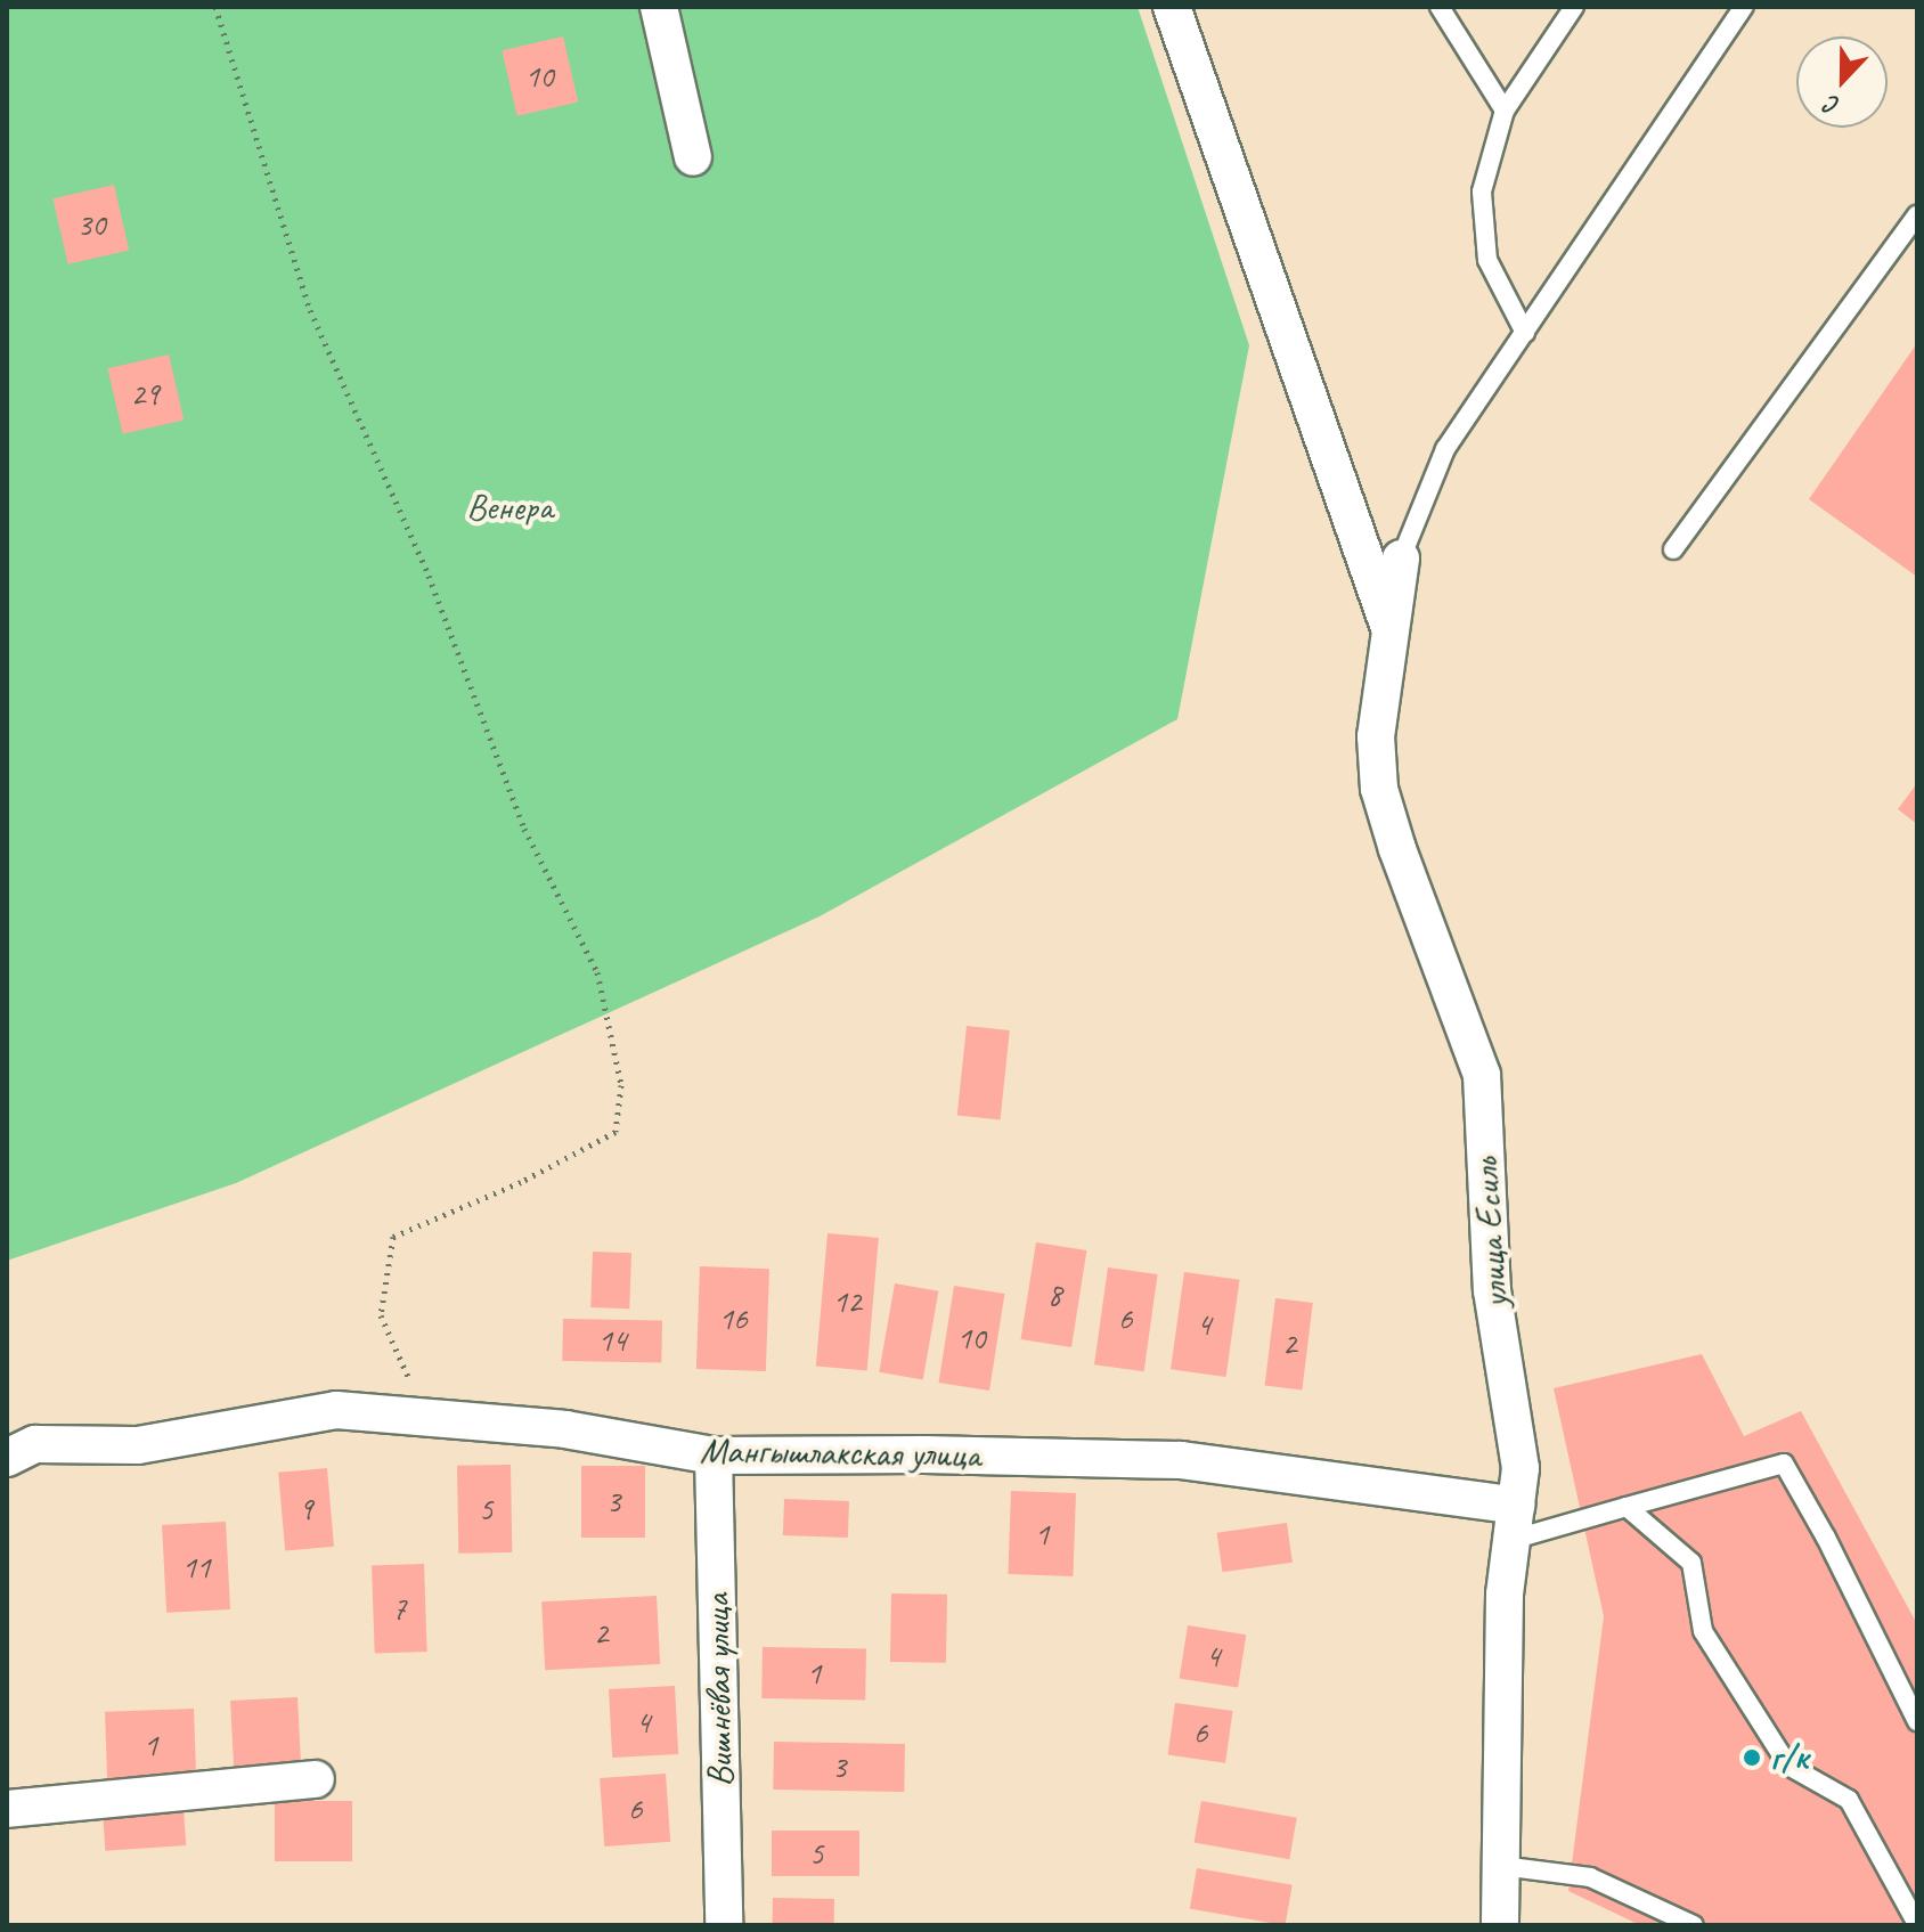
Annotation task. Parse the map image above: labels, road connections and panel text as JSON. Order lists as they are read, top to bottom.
{
  "streets": {
    "street": ["улица Есиль", "Мангышлакская улица", "Вишнёвая улица"]
  },
  "crossings": [
    ["улица Есиль", "Мангышлакская улица"],
    ["Мангышлакская улица", "Вишнёвая улица"]
  ],
  "parks": ["Венера"],
  "places": ["г/к"],
  "house_numbers": [
    "10",
    "30",
    "29",
    "8",
    "12",
    "16",
    "6",
    "4",
    "10",
    "14",
    "2",
    "3",
    "9",
    "5",
    "1",
    "11",
    "7",
    "2",
    "4",
    "1",
    "4",
    "6",
    "1",
    "3",
    "6",
    "5"
  ],
  "north": "bottom"
}
